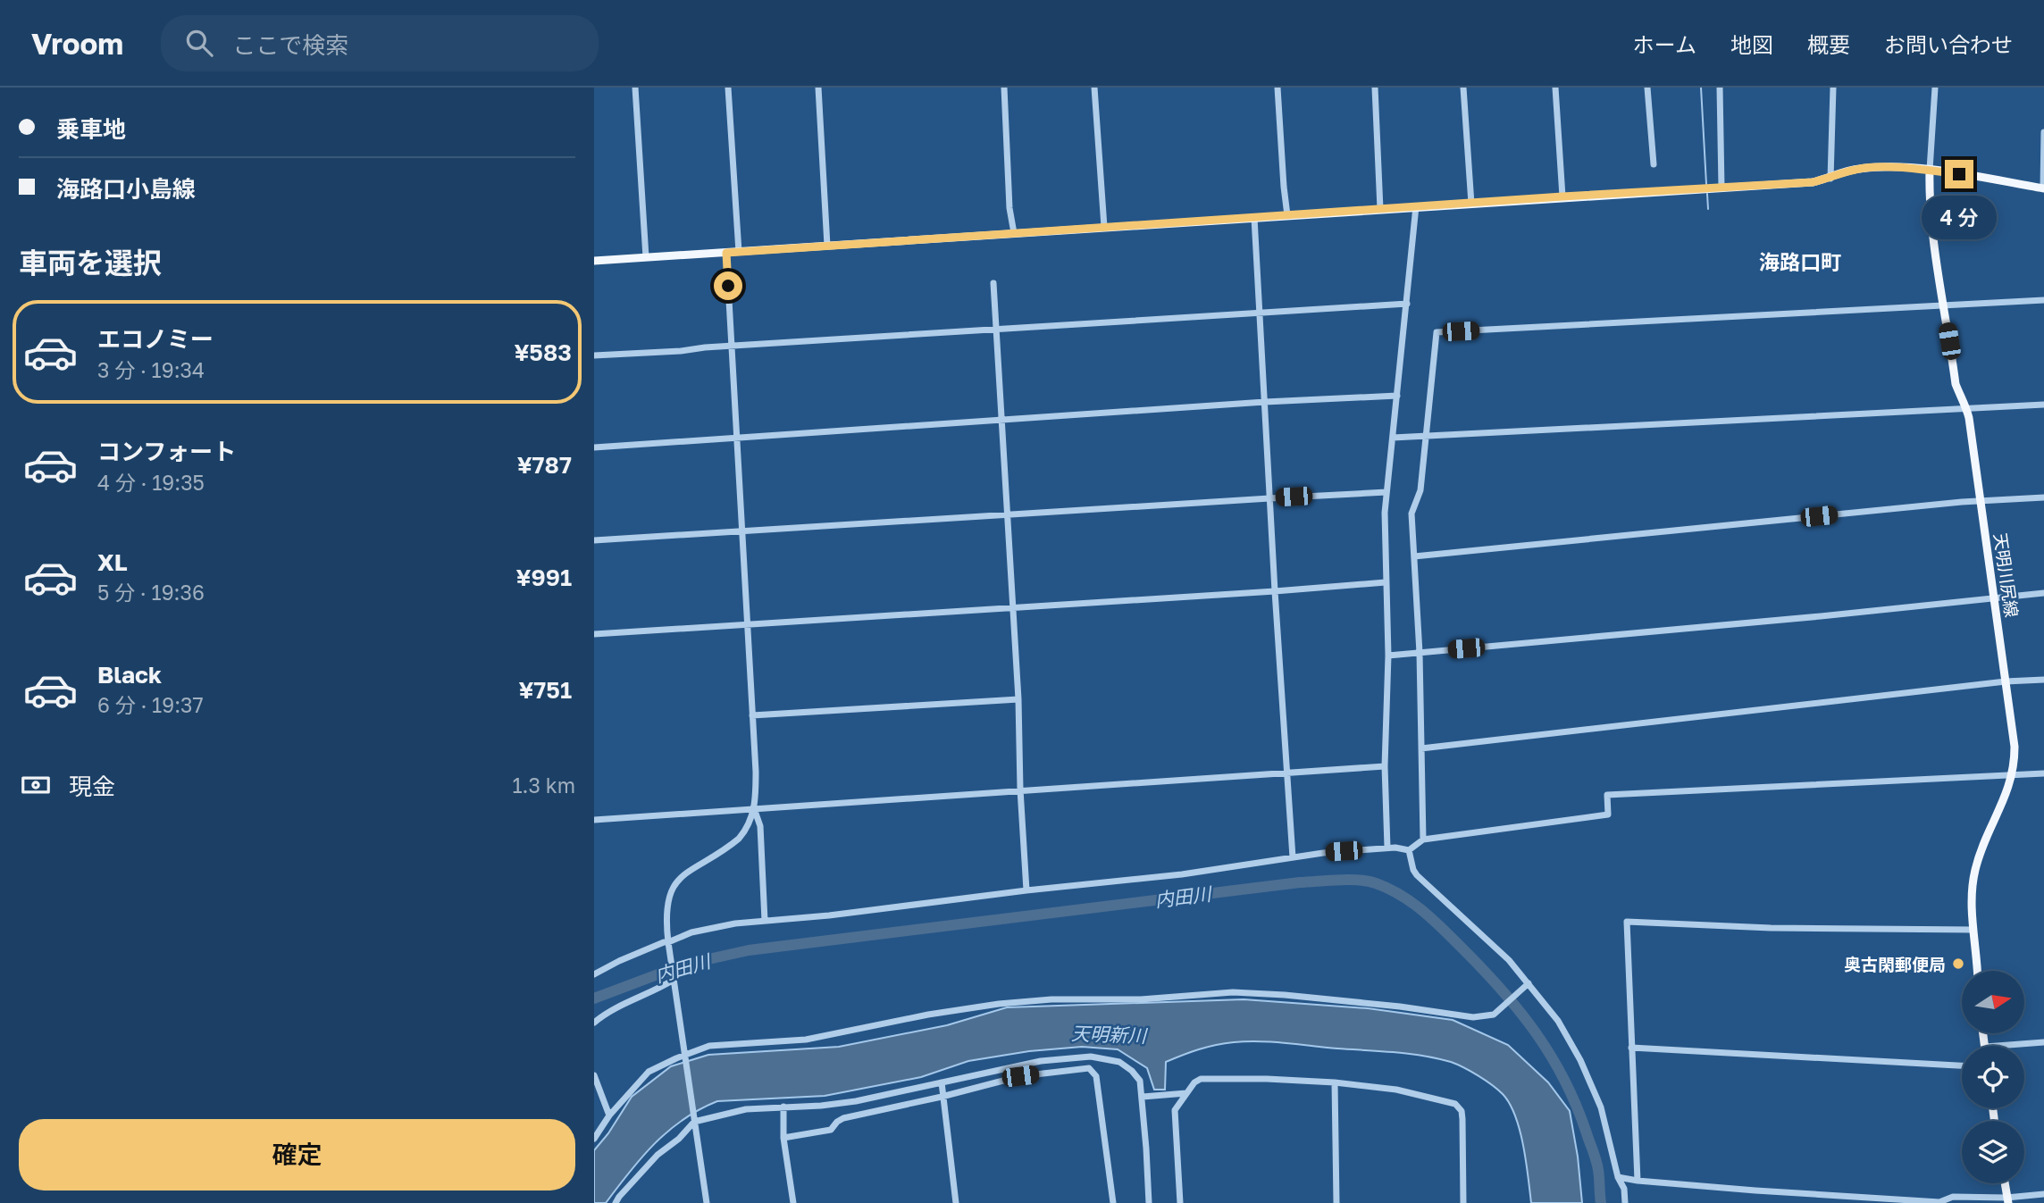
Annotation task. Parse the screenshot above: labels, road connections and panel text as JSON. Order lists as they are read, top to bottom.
{
  "streets": {
    "main road": ["天明川尻線"]
  },
  "districts": ["海路口町"],
  "water": ["内田川", "天明新川"],
  "places": ["奥古閑郵便局"],
  "north": "right",
  "page": {
    "header": "Vroom",
    "search": "ここで検索",
    "nav": [
      "ホーム",
      "地図",
      "概要",
      "お問い合わせ"
    ],
    "banner": ["乗車地", "海路口小島線"],
    "bubble": "4 分",
    "heading": "車両を選択",
    "list": [
      {
        "name": "エコノミー",
        "note": "3 分 · 19:34",
        "value": "¥583"
      },
      {
        "name": "コンフォート",
        "note": "4 分 · 19:35",
        "value": "¥787"
      },
      {
        "name": "XL",
        "note": "5 分 · 19:36",
        "value": "¥991"
      },
      {
        "name": "Black",
        "note": "6 分 · 19:37",
        "value": "¥751"
      }
    ],
    "pay": ["現金", "1.3 km"],
    "buttons": "確定"
  }
}
